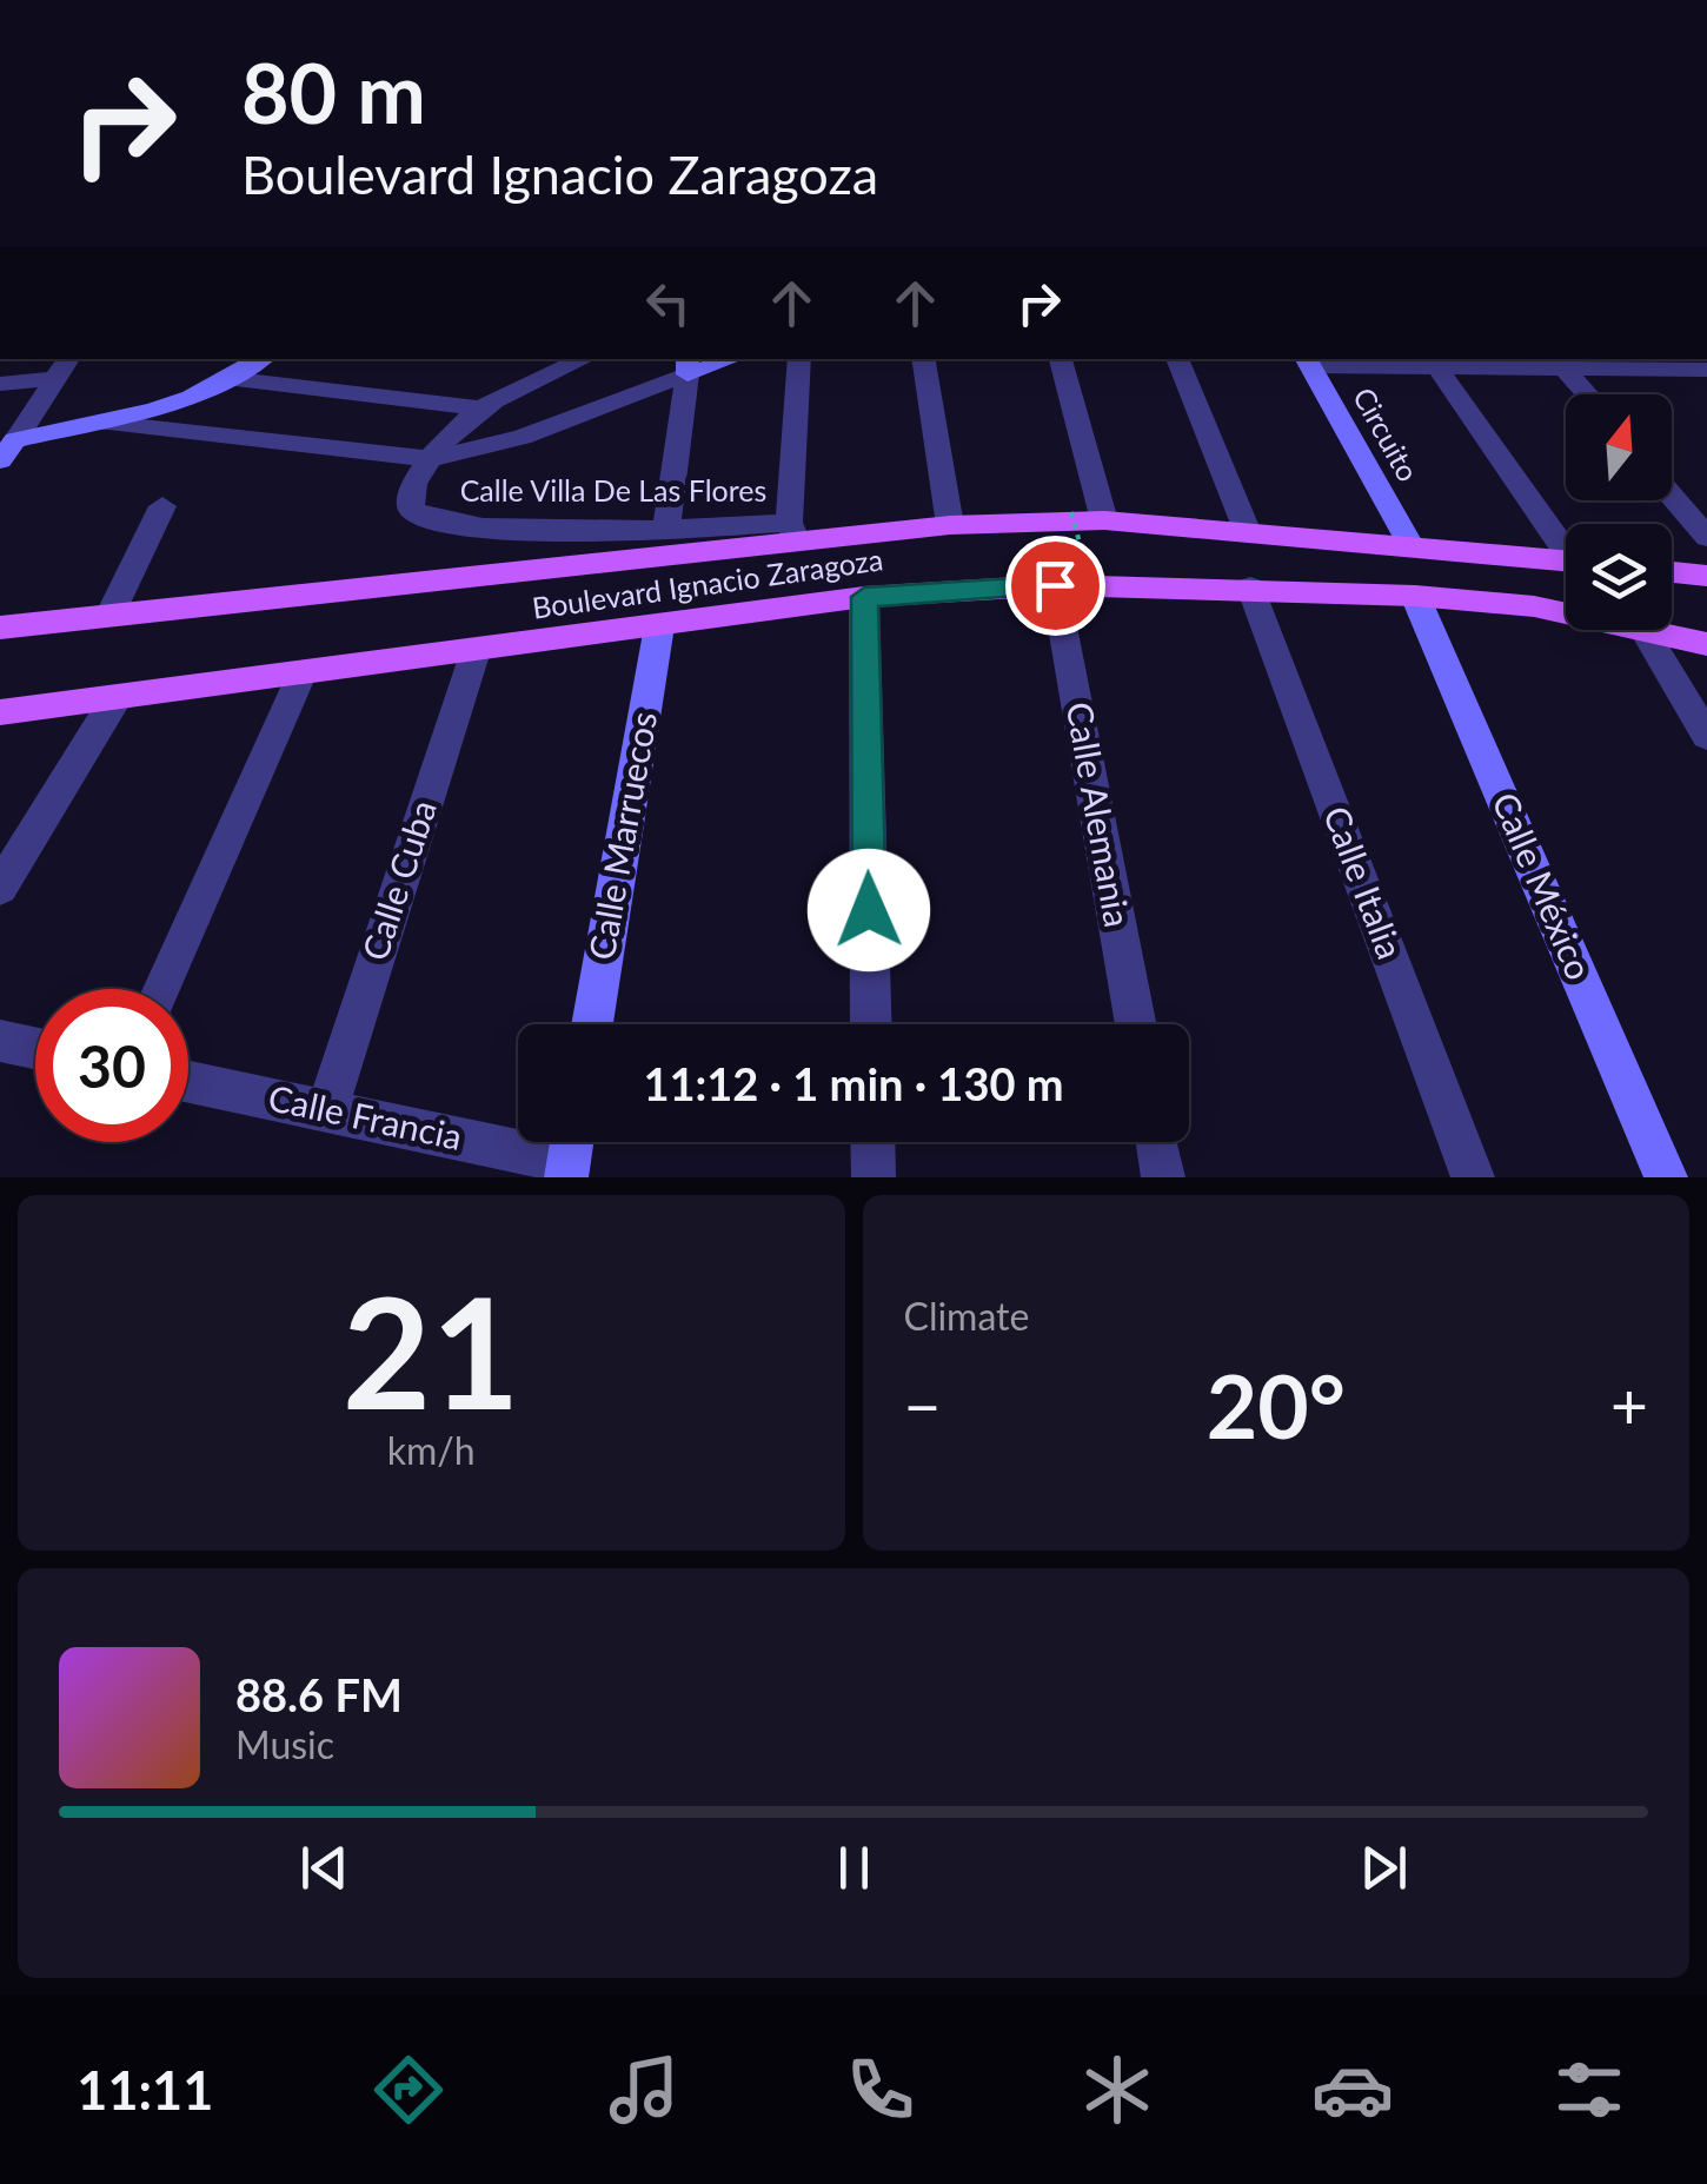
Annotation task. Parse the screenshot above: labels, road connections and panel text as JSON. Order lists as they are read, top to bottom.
{
  "streets": {
    "main road": ["Boulevard Ignacio Zaragoza"],
    "street": [
      "Circuito",
      "Calle Villa De Las Flores",
      "Calle Alemania",
      "Calle Marruecos",
      "Calle Cuba",
      "Calle Italia",
      "Calle México",
      "Calle Francia"
    ]
  },
  "crossings": [
    ["Circuito", "Boulevard Ignacio Zaragoza"],
    ["Calle Villa De Las Flores", "Boulevard Ignacio Zaragoza"],
    ["Boulevard Ignacio Zaragoza", "Calle Alemania"],
    ["Boulevard Ignacio Zaragoza", "Calle Marruecos"],
    ["Boulevard Ignacio Zaragoza", "Calle Cuba"],
    ["Boulevard Ignacio Zaragoza", "Calle Italia"],
    ["Boulevard Ignacio Zaragoza", "Calle México"],
    ["Calle Cuba", "Calle Francia"]
  ],
  "north": "top",
  "page": {
    "turn": ["80 m", "Boulevard Ignacio Zaragoza"],
    "limit": "30",
    "trip": "11:12 · 1 min · 130 m",
    "tile": [
      ["21", "km/h"],
      "Climate"
    ],
    "heat": ["−", "20°", "+"],
    "song": ["88.6 FM", "Music"],
    "tabs": "11:11"
  }
}
